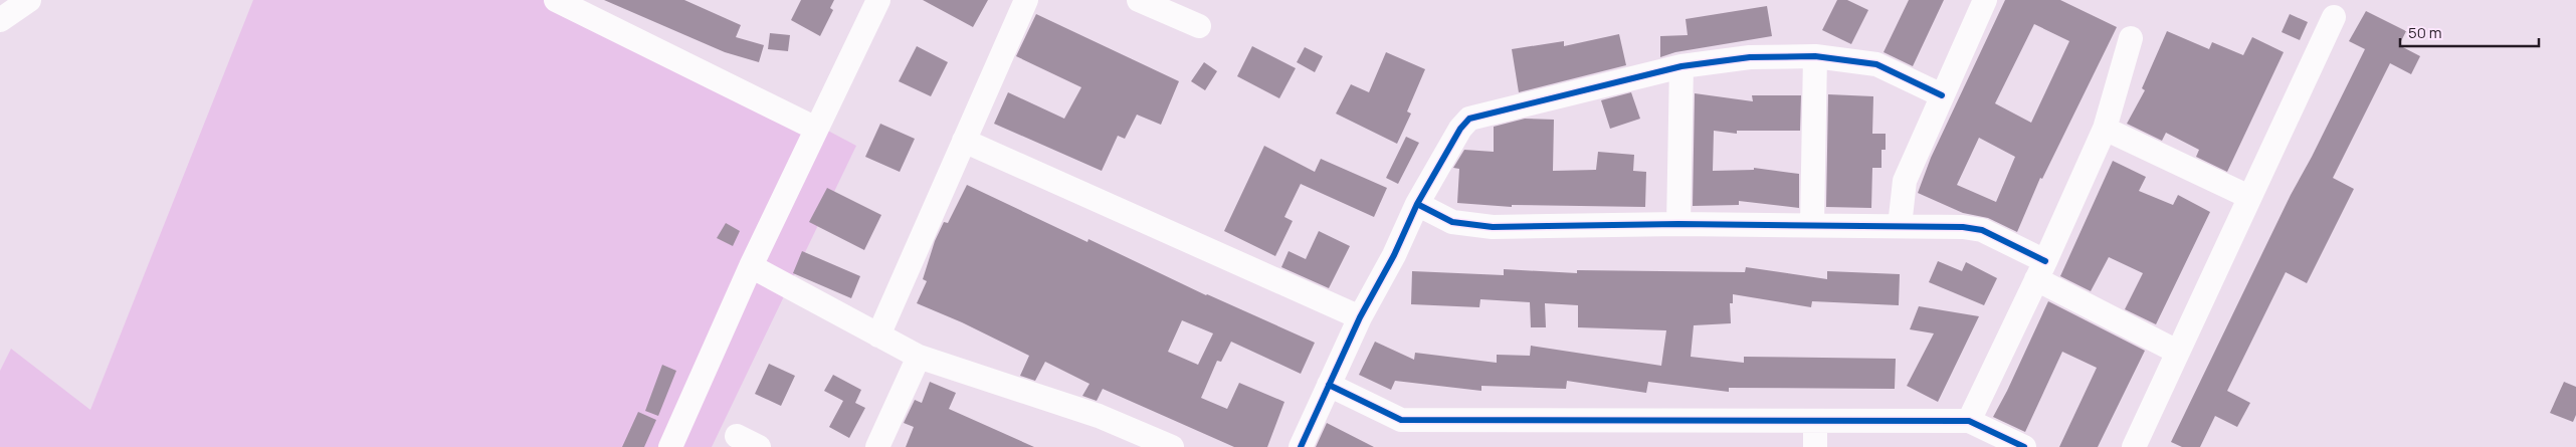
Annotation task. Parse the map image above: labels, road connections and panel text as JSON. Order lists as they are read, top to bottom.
{
  "scale_bar": "50 m"
}
